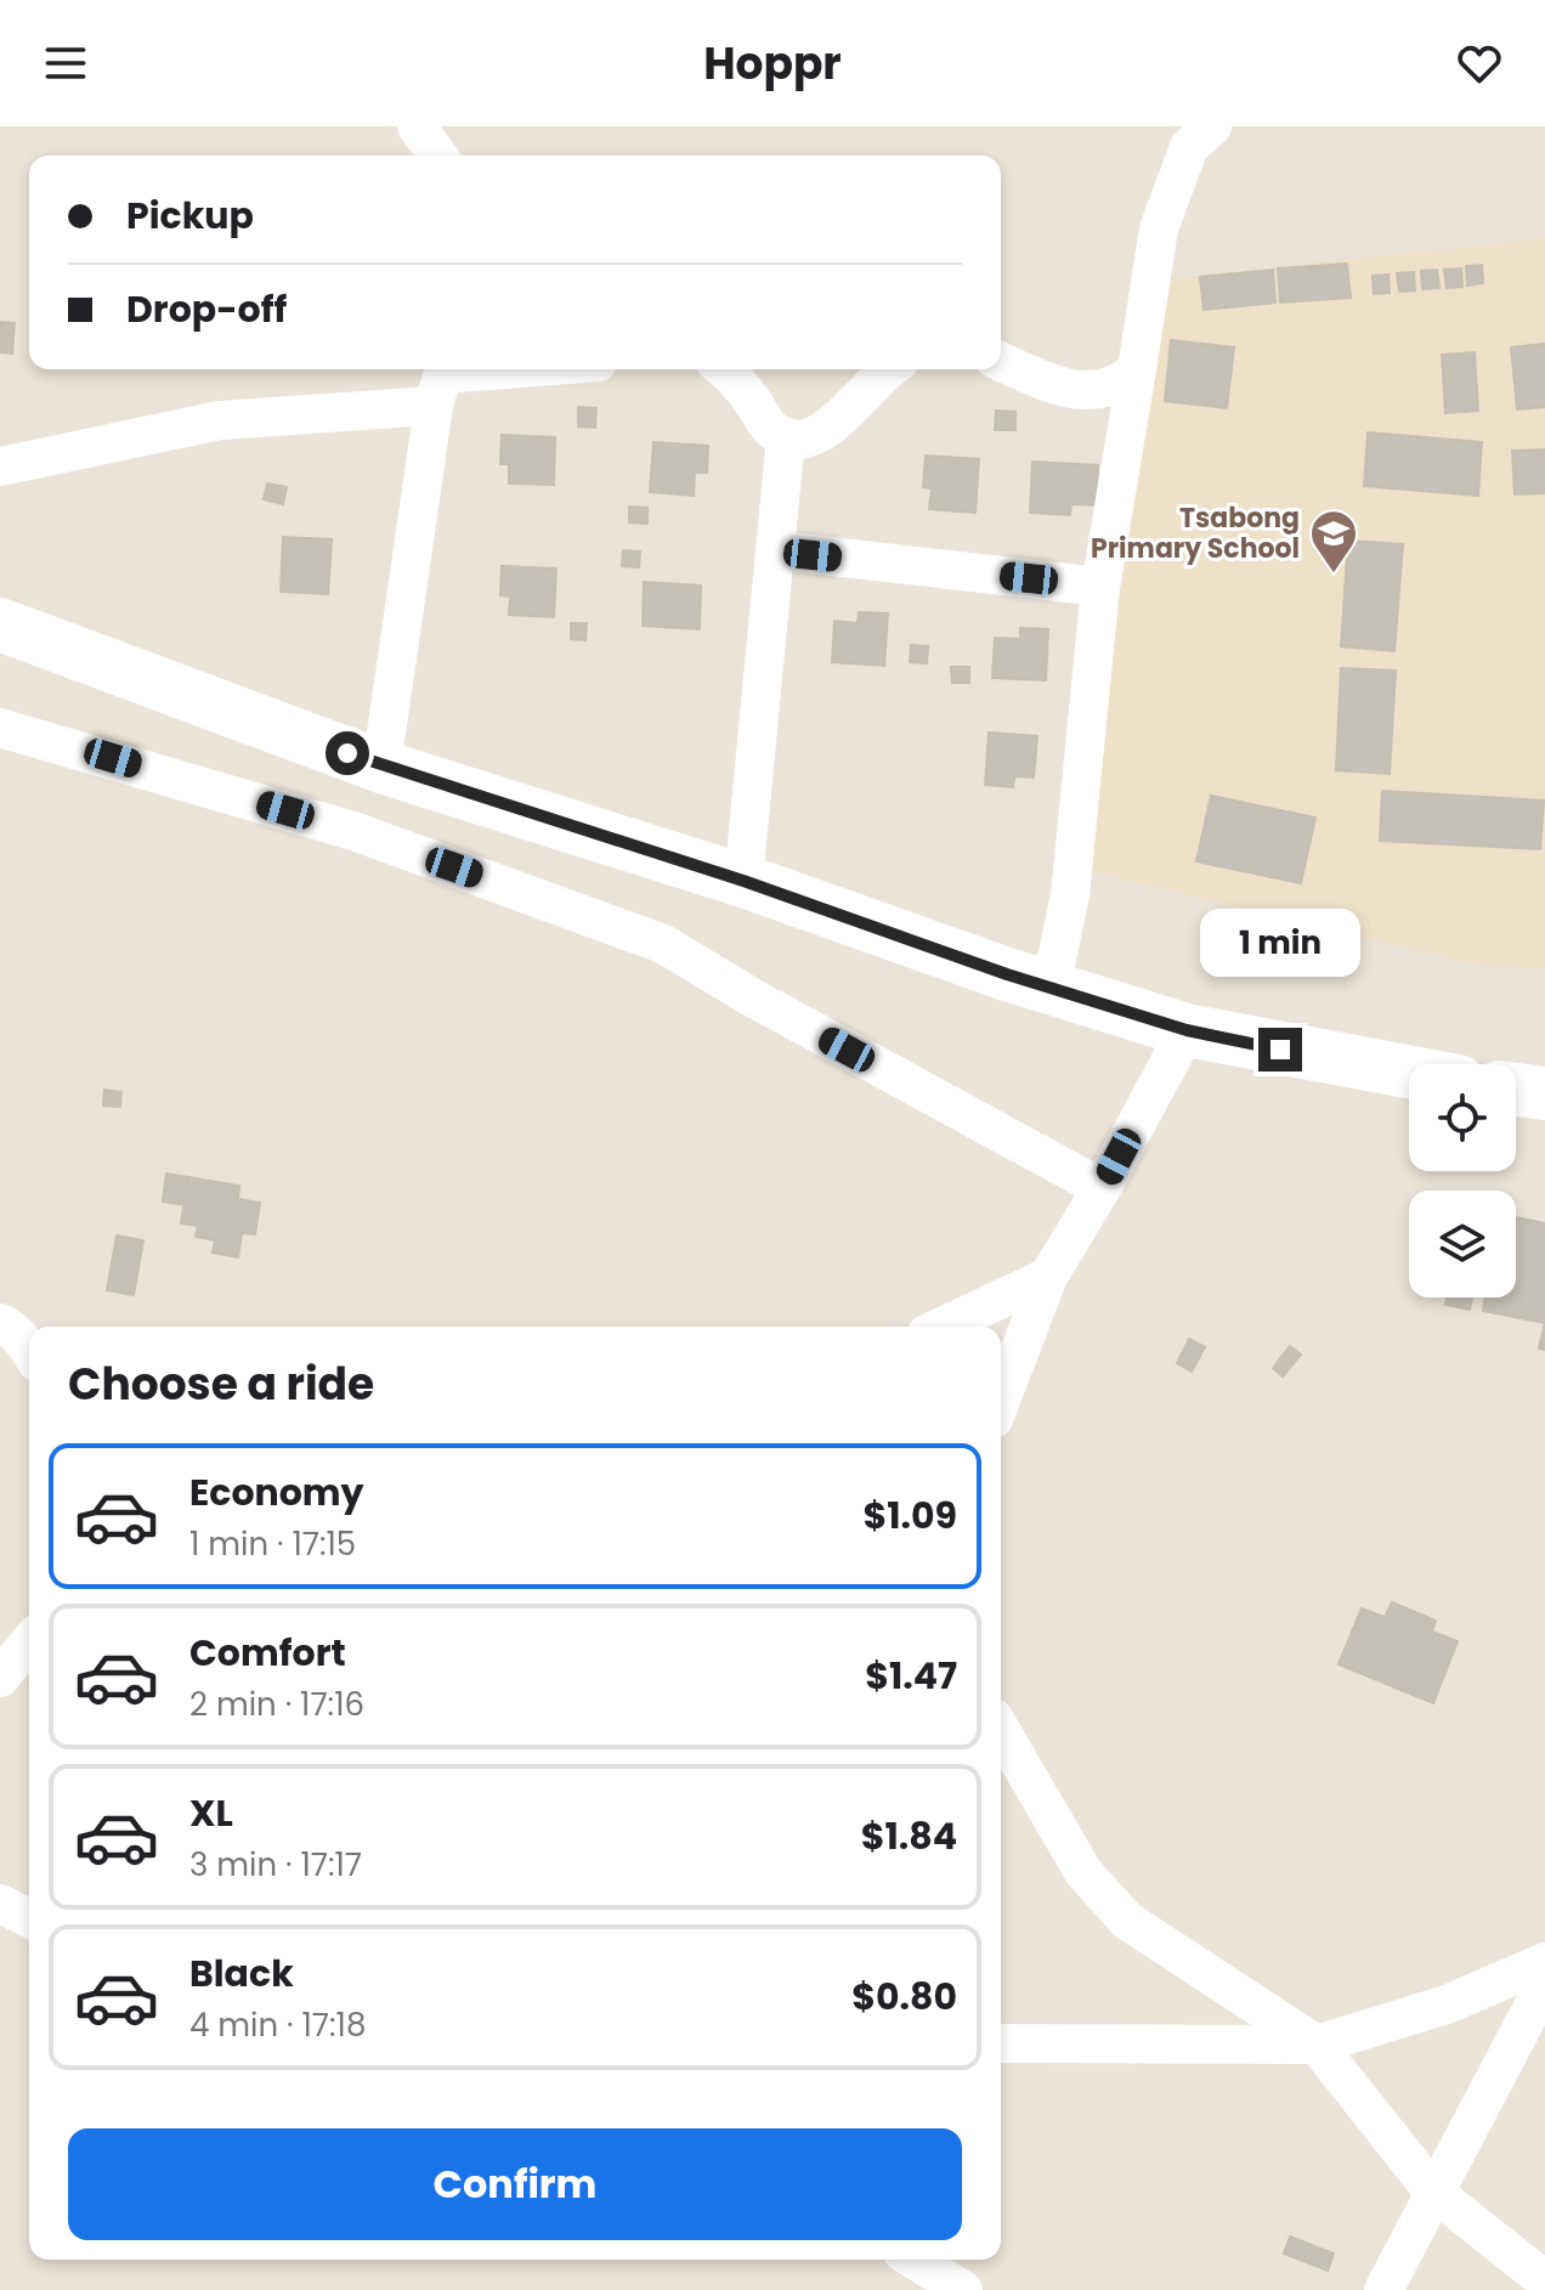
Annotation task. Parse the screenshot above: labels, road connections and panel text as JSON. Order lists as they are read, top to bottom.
{
  "places": {
    "school or university": ["Tsabong Primary School"]
  },
  "page": {
    "header": "Hoppr",
    "banner": ["Pickup", "Drop-off"],
    "bubble": "1 min",
    "heading": "Choose a ride",
    "list": [
      {
        "name": "Economy",
        "note": "1 min · 17:15",
        "value": "$1.09"
      },
      {
        "name": "Comfort",
        "note": "2 min · 17:16",
        "value": "$1.47"
      },
      {
        "name": "XL",
        "note": "3 min · 17:17",
        "value": "$1.84"
      },
      {
        "name": "Black",
        "note": "4 min · 17:18",
        "value": "$0.80"
      }
    ],
    "buttons": "Confirm"
  }
}
